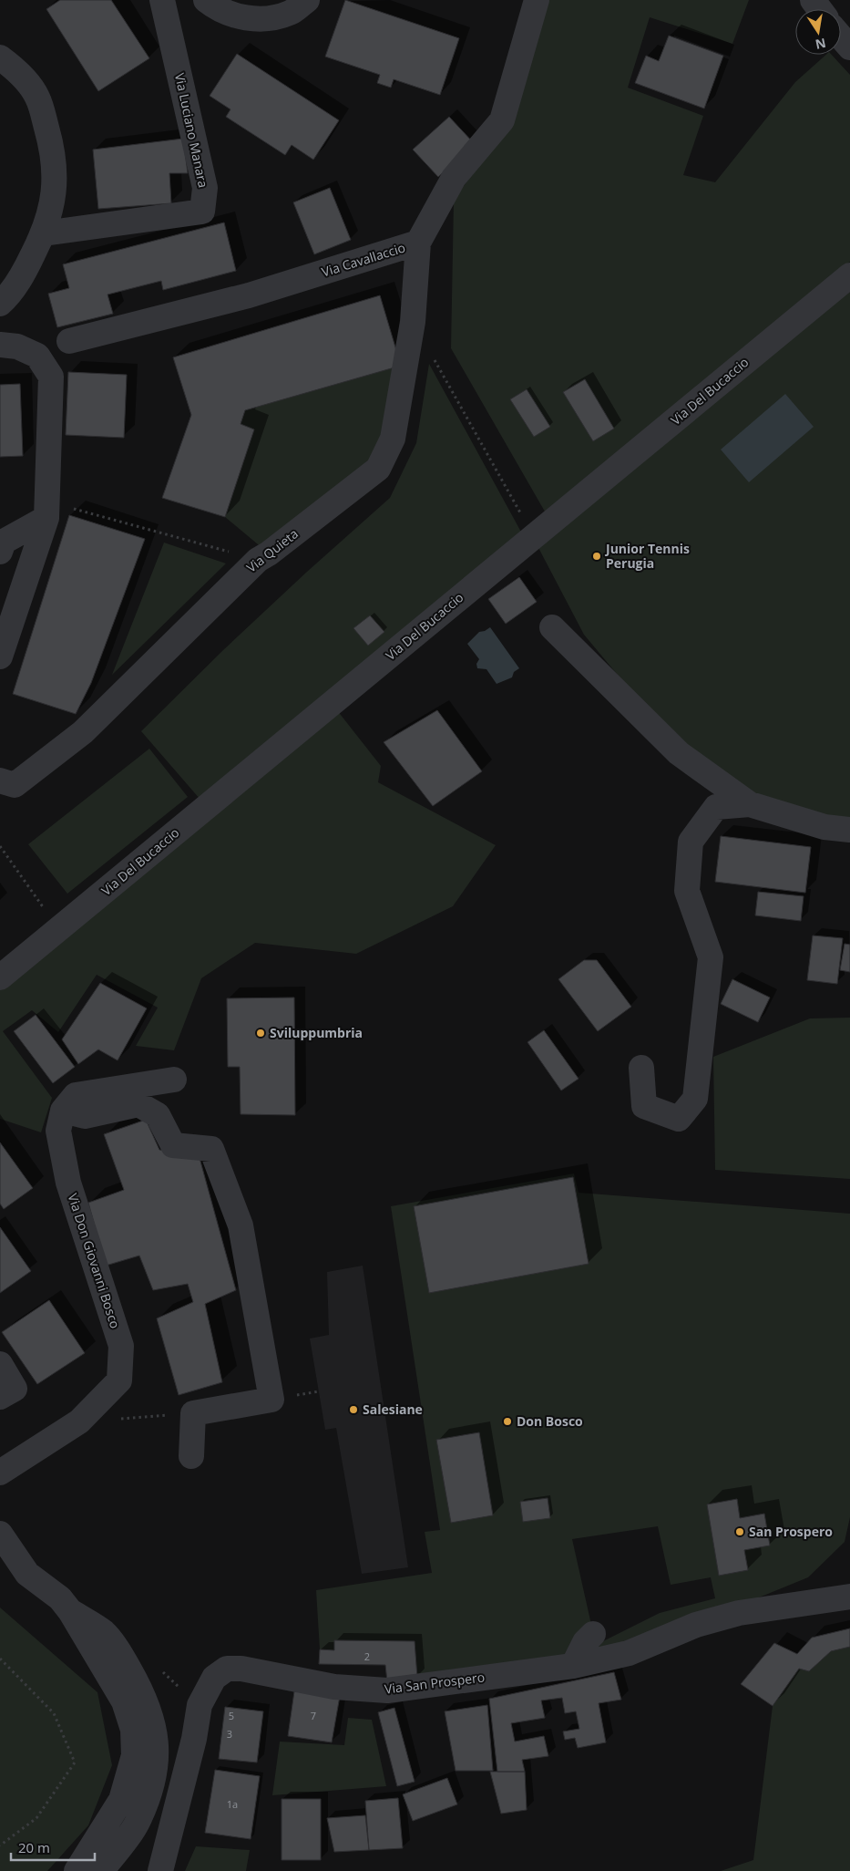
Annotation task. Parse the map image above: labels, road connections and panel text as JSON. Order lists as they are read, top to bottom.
{
  "streets": {
    "street": [
      "Via Luciano Manara",
      "Via Cavallaccio",
      "Via Del Bucaccio",
      "Via Quieta",
      "Via Don Giovanni Bosco",
      "Via San Prospero"
    ]
  },
  "crossings": [
    ["Via Cavallaccio", "Via Quieta"]
  ],
  "places": [
    "Junior Tennis Perugia",
    "Sviluppumbria",
    "Salesiane",
    "Don Bosco",
    "San Prospero"
  ],
  "house_numbers": [
    "2",
    "5",
    "7",
    "3",
    "1a"
  ],
  "scale_bar": "20 m",
  "north": "bottom"
}
